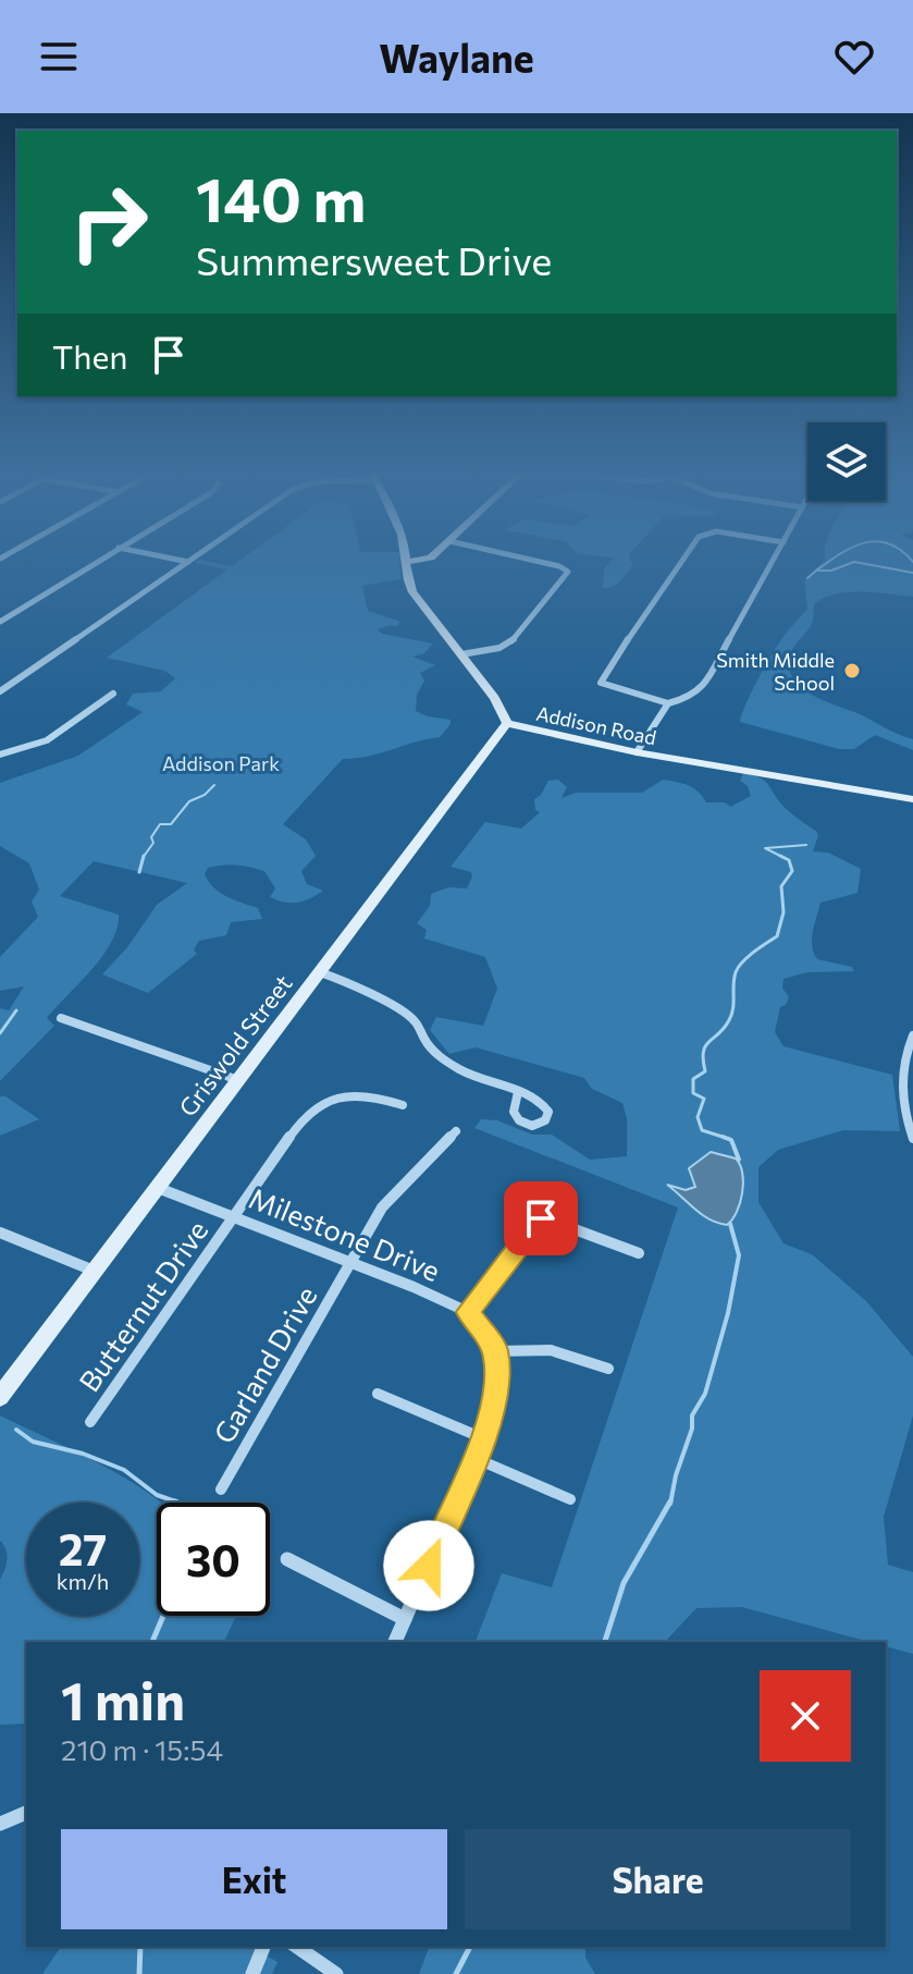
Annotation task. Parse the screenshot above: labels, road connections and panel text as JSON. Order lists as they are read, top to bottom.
{
  "streets": {
    "main road": ["Addison Road", "Griswold Street"],
    "street": ["Milestone Drive", "Butternut Drive", "Garland Drive"]
  },
  "crossings": [
    ["Addison Road", "Griswold Street"],
    ["Griswold Street", "Milestone Drive"],
    ["Milestone Drive", "Butternut Drive"],
    ["Milestone Drive", "Garland Drive"]
  ],
  "parks": ["Addison Park"],
  "places": ["Smith Middle School"],
  "page": {
    "header": "Waylane",
    "turn": ["140 m", "Summersweet Drive"],
    "then": "Then",
    "speed": "27 km/h",
    "limit": "30",
    "heading": ["1 min", "210 m · 15:54"],
    "buttons": ["Exit", "Share"]
  }
}
